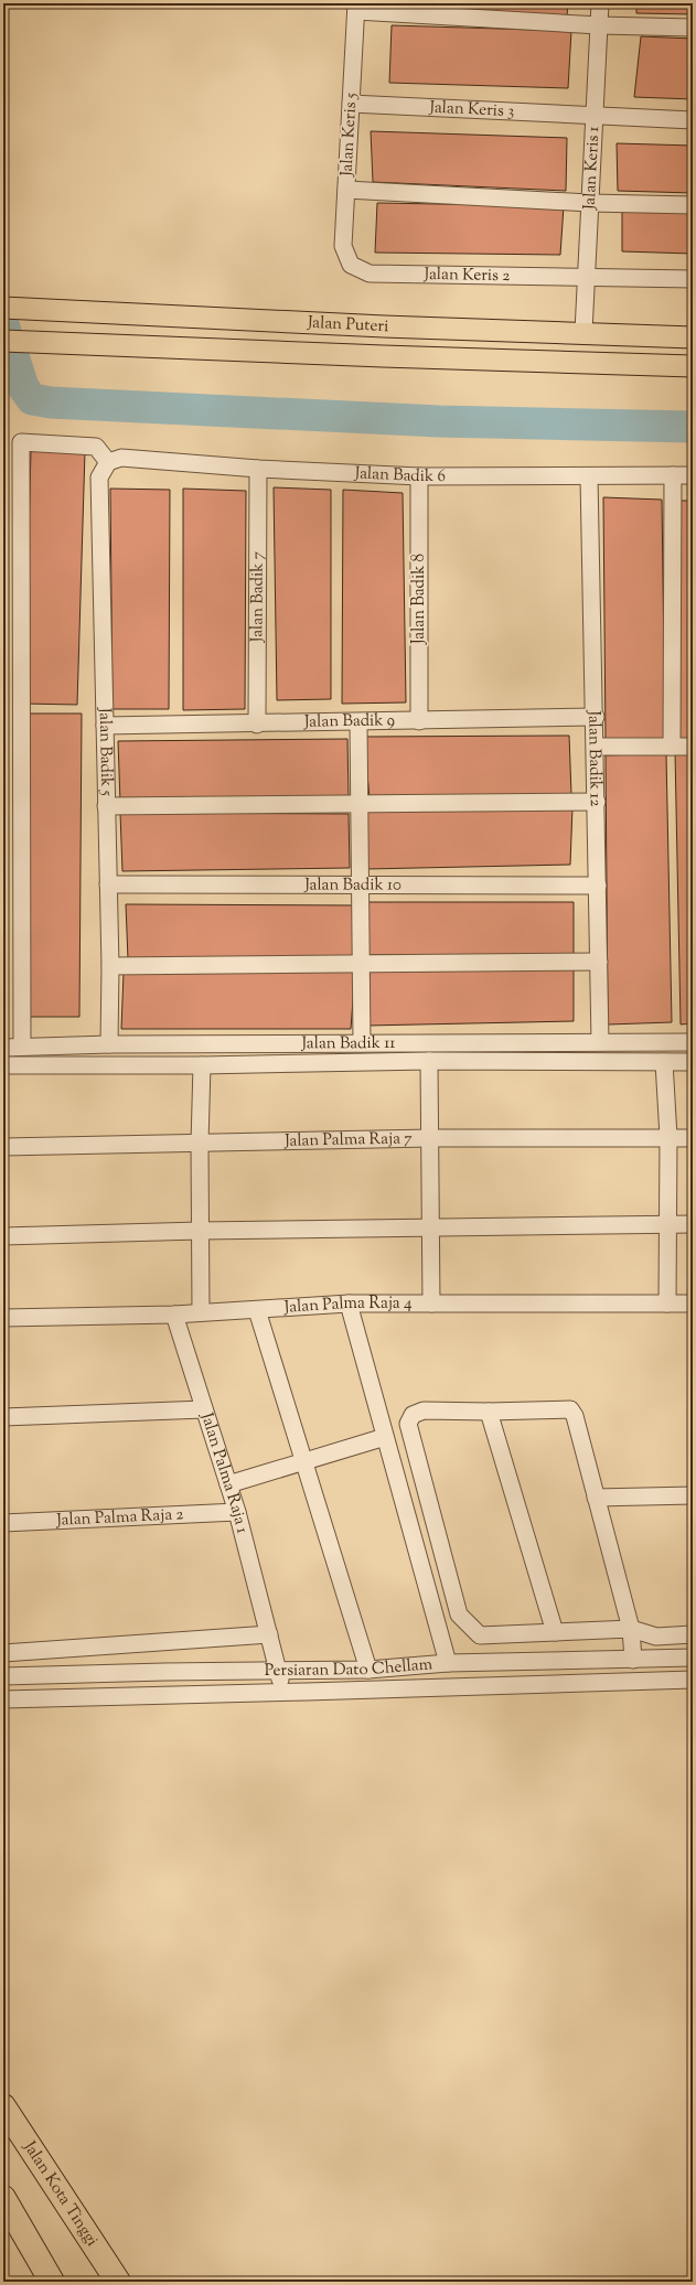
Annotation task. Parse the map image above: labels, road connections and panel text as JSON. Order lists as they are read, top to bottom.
{
  "streets": {
    "highway": ["Jalan Kota Tinggi"],
    "main road": ["Jalan Puteri"],
    "street": [
      "Jalan Keris 3",
      "Jalan Keris 5",
      "Jalan Keris 1",
      "Jalan Keris 2",
      "Jalan Badik 6",
      "Jalan Badik 7",
      "Jalan Badik 8",
      "Jalan Badik 9",
      "Jalan Badik 5",
      "Jalan Badik 12",
      "Jalan Badik 10",
      "Jalan Badik 11",
      "Jalan Palma Raja 7",
      "Jalan Palma Raja 4",
      "Jalan Palma Raja 1",
      "Jalan Palma Raja 2",
      "Persiaran Dato Chellam"
    ]
  },
  "crossings": [
    ["Jalan Keris 3", "Jalan Keris 5"],
    ["Jalan Keris 3", "Jalan Keris 1"],
    ["Jalan Keris 5", "Jalan Keris 2"],
    ["Jalan Keris 1", "Jalan Keris 2"],
    ["Jalan Keris 1", "Jalan Puteri"],
    ["Jalan Badik 6", "Jalan Badik 7"],
    ["Jalan Badik 6", "Jalan Badik 8"],
    ["Jalan Badik 6", "Jalan Badik 5"],
    ["Jalan Badik 6", "Jalan Badik 12"],
    ["Jalan Badik 7", "Jalan Badik 9"],
    ["Jalan Badik 8", "Jalan Badik 9"],
    ["Jalan Badik 9", "Jalan Badik 5"],
    ["Jalan Badik 9", "Jalan Badik 12"],
    ["Jalan Badik 5", "Jalan Badik 10"],
    ["Jalan Badik 5", "Jalan Badik 11"],
    ["Jalan Badik 12", "Jalan Badik 10"],
    ["Jalan Badik 12", "Jalan Badik 11"],
    ["Jalan Palma Raja 4", "Jalan Palma Raja 1"],
    ["Jalan Palma Raja 1", "Jalan Palma Raja 2"],
    ["Jalan Palma Raja 1", "Persiaran Dato Chellam"]
  ]
}
